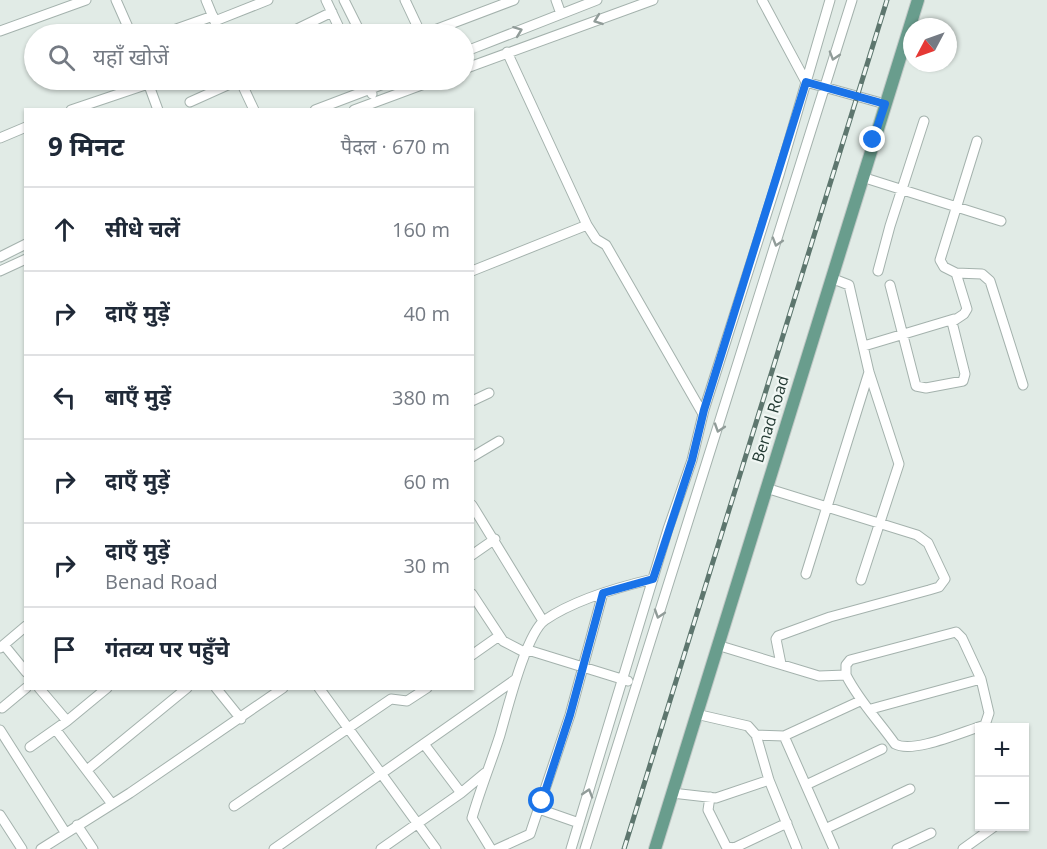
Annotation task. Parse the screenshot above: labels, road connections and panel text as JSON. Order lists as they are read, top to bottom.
{
  "streets": {
    "main road": ["Benad Road"]
  },
  "north": "bottom left",
  "page": {
    "search": "यहाँ खोजें",
    "heading": ["9 मिनट", "पैदल · 670 m"],
    "list": [
      ["सीधे चलें", "160 m"],
      ["दाएँ मुड़ें", "40 m"],
      ["बाएँ मुड़ें", "380 m"],
      ["दाएँ मुड़ें", "60 m"],
      ["दाएँ मुड़ें", "Benad Road", "30 m"],
      "गंतव्य पर पहुँचे"
    ],
    "map_buttons": ["+", "−"]
  }
}
